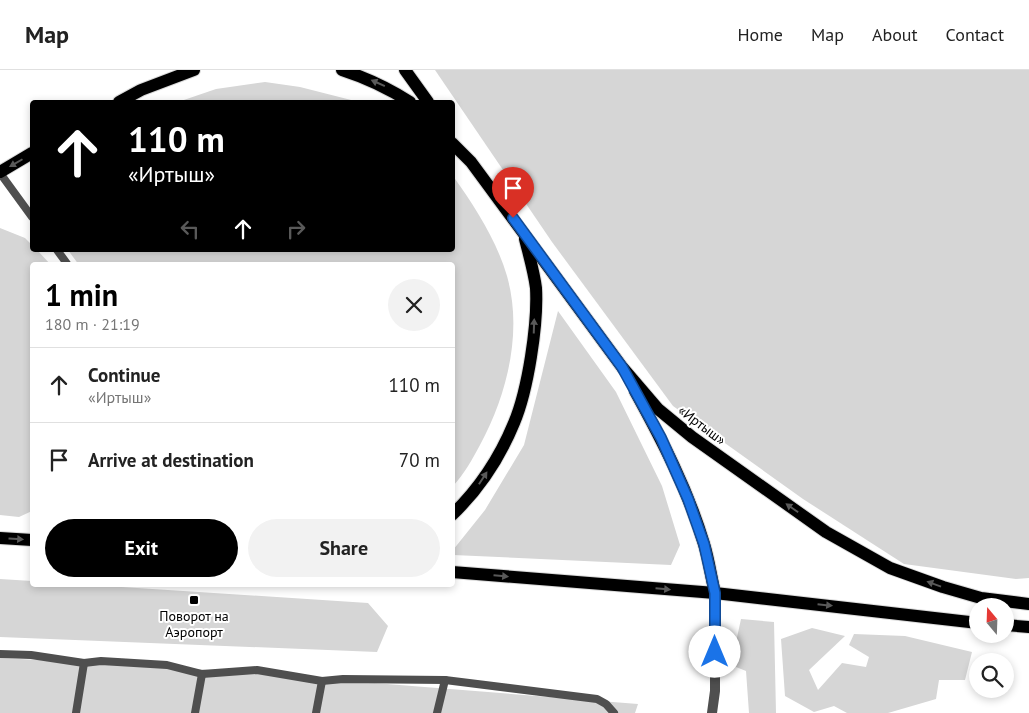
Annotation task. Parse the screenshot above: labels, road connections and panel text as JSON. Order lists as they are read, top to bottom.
{
  "streets": {
    "main road": ["«Иртыш»"]
  },
  "places": {
    "transit": ["Поворот на Аэропорт"]
  },
  "north": "top",
  "page": {
    "header": "Map",
    "nav": [
      "Home",
      "Map",
      "About",
      "Contact"
    ],
    "turn": ["110 m", "«Иртыш»"],
    "heading": ["1 min", "180 m · 21:19"],
    "list": [
      {
        "name": "Continue",
        "note": "«Иртыш»",
        "value": "110 m"
      },
      {
        "name": "Arrive at destination",
        "value": "70 m"
      }
    ],
    "buttons": ["Exit", "Share"]
  }
}
